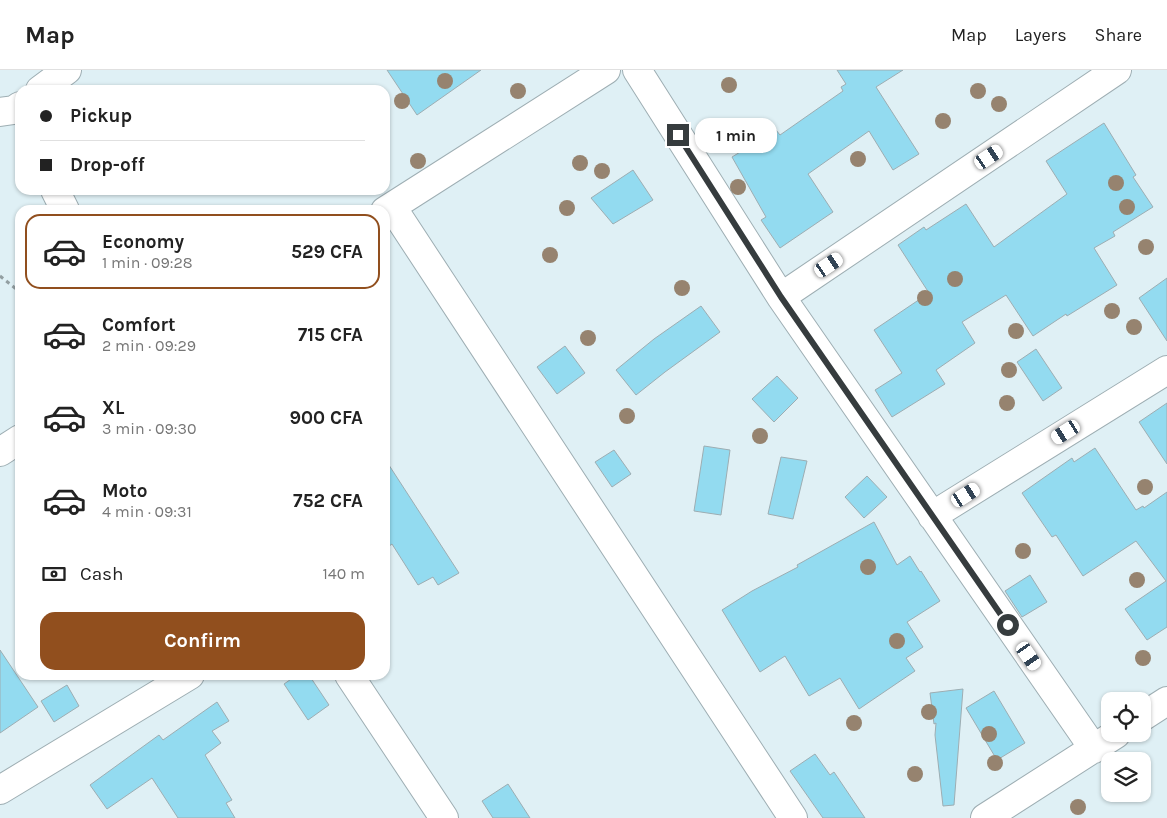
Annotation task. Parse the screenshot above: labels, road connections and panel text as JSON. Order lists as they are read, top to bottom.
{
  "page": {
    "header": "Map",
    "nav": ["Map", "Layers", "Share"],
    "banner": ["Pickup", "Drop-off"],
    "bubble": "1 min",
    "list": [
      {
        "name": "Economy",
        "note": "1 min · 09:28",
        "value": "529 CFA"
      },
      {
        "name": "Comfort",
        "note": "2 min · 09:29",
        "value": "715 CFA"
      },
      {
        "name": "XL",
        "note": "3 min · 09:30",
        "value": "900 CFA"
      },
      {
        "name": "Moto",
        "note": "4 min · 09:31",
        "value": "752 CFA"
      }
    ],
    "pay": ["Cash", "140 m"],
    "buttons": "Confirm"
  }
}
